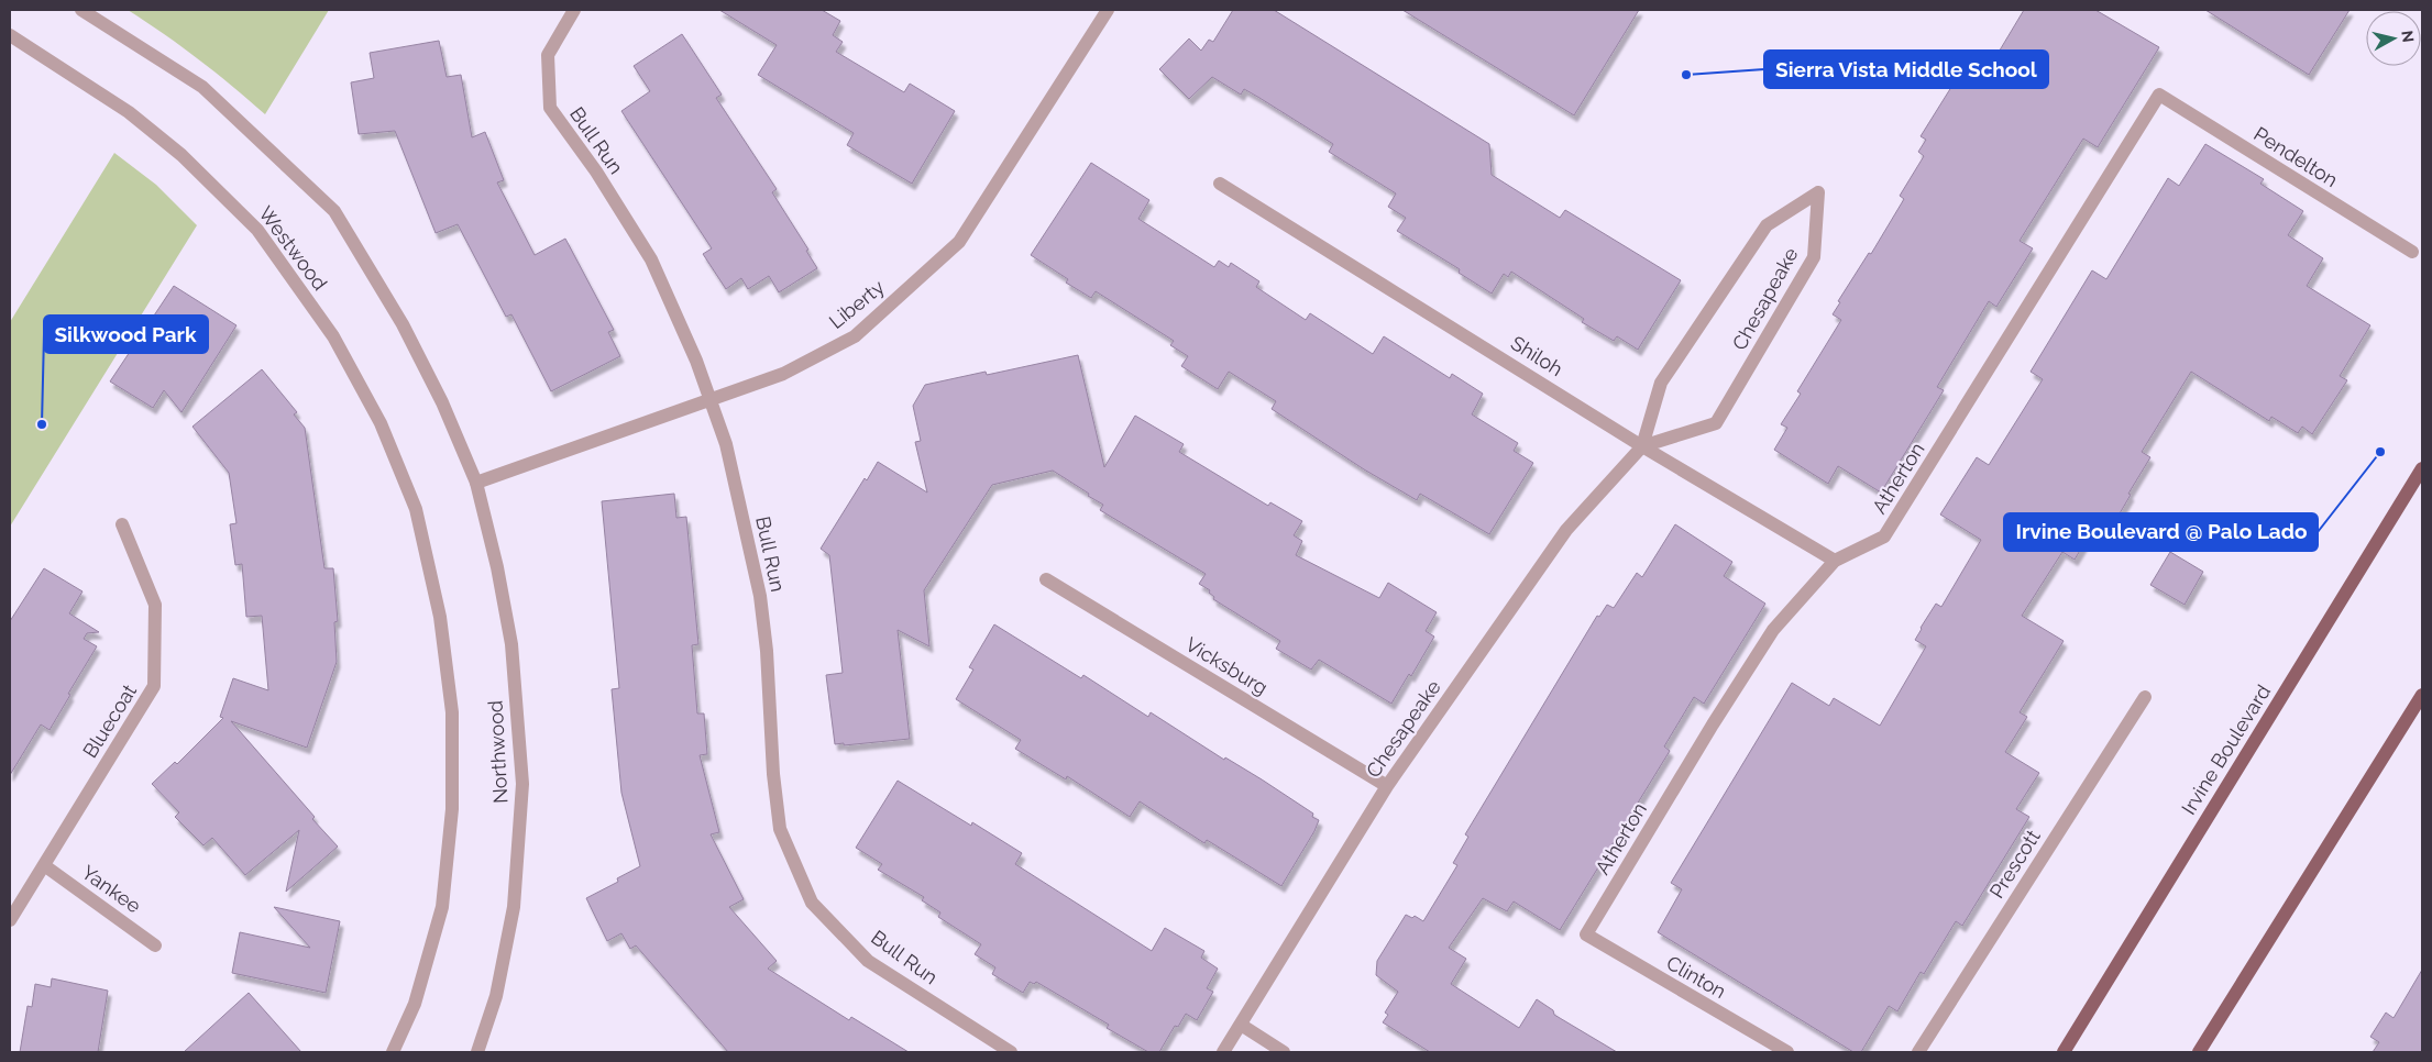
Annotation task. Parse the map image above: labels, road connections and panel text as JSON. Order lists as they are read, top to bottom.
{
  "streets": {
    "main road": ["Irvine Boulevard"],
    "street": [
      "Bull Run",
      "Pendelton",
      "Westwood",
      "Chesapeake",
      "Liberty",
      "Shiloh",
      "Atherton",
      "Vicksburg",
      "Bluecoat",
      "Northwood",
      "Prescott",
      "Yankee",
      "Clinton"
    ]
  },
  "crossings": [
    ["Bull Run", "Liberty"],
    ["Pendelton", "Atherton"],
    ["Chesapeake", "Shiloh"],
    ["Chesapeake", "Vicksburg"],
    ["Liberty", "Northwood"],
    ["Shiloh", "Atherton"],
    ["Atherton", "Clinton"],
    ["Bluecoat", "Yankee"]
  ],
  "places": ["Sierra Vista Middle School", "Silkwood Park", "Irvine Boulevard @ Palo Lado"],
  "north": "right"
}
